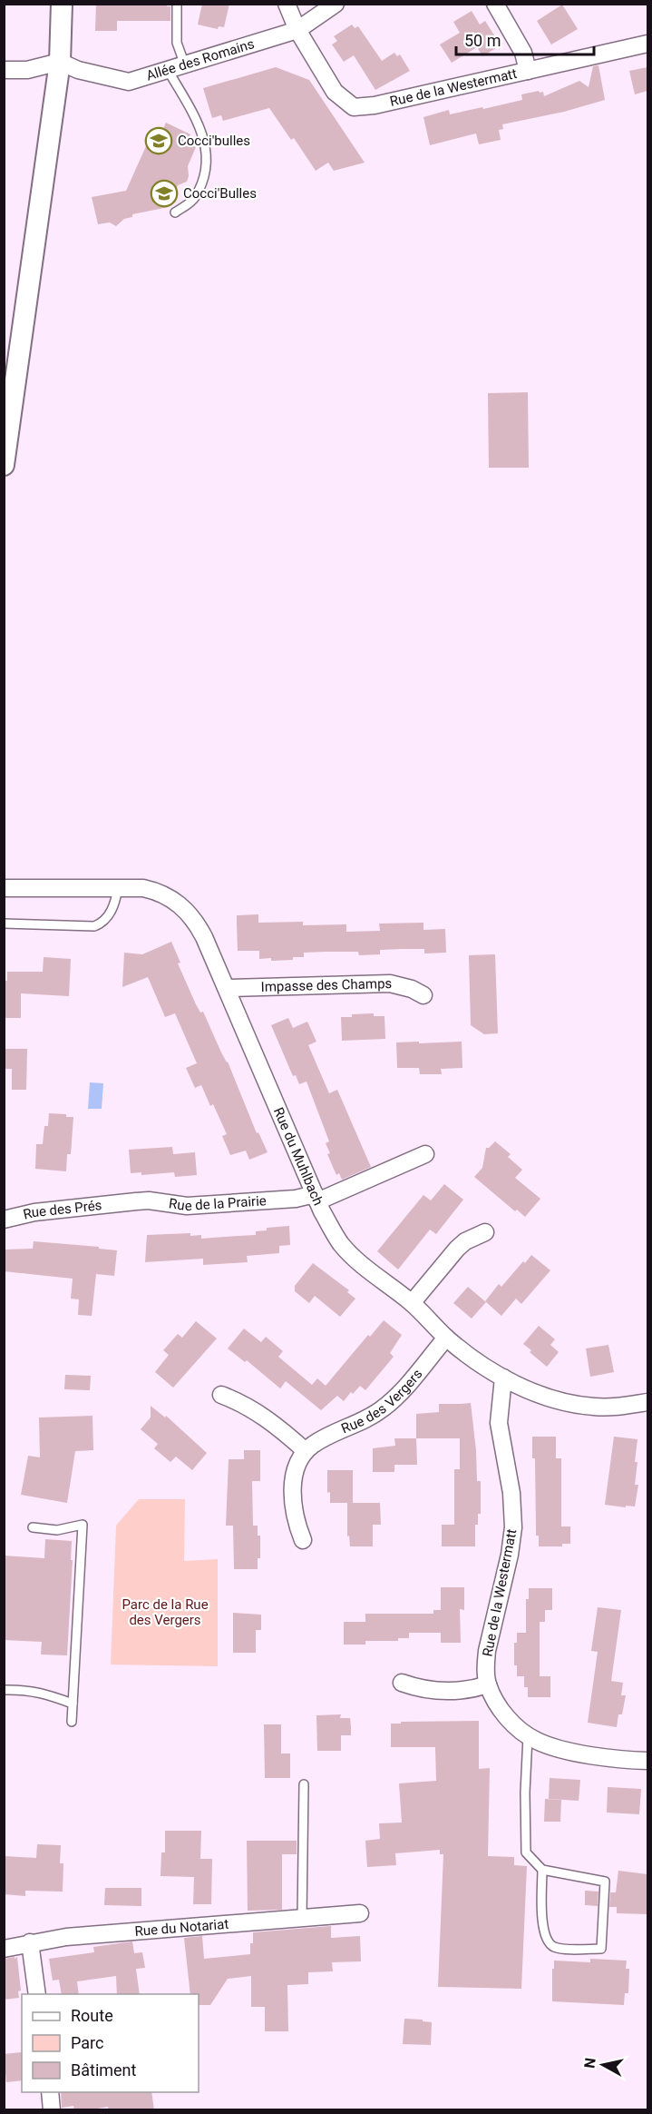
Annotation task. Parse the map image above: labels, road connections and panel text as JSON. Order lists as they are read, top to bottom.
{
  "streets": {
    "street": [
      "Allée des Romains",
      "Rue de la Westermatt",
      "Impasse des Champs",
      "Rue du Muhlbach",
      "Rue de la Prairie",
      "Rue des Prés",
      "Rue des Vergers",
      "Rue du Notariat"
    ]
  },
  "crossings": [
    ["Allée des Romains", "Rue de la Westermatt"],
    ["Rue de la Westermatt", "Rue du Muhlbach"],
    ["Impasse des Champs", "Rue du Muhlbach"],
    ["Rue du Muhlbach", "Rue de la Prairie"],
    ["Rue du Muhlbach", "Rue des Vergers"],
    ["Rue de la Prairie", "Rue des Prés"]
  ],
  "parks": ["Parc de la Rue des Vergers"],
  "places": {
    "school or university": ["Cocci'bulles", "Cocci'Bulles"]
  },
  "legend": ["Route", "Parc", "Bâtiment"],
  "scale_bar": "50 m",
  "north": "left"
}
